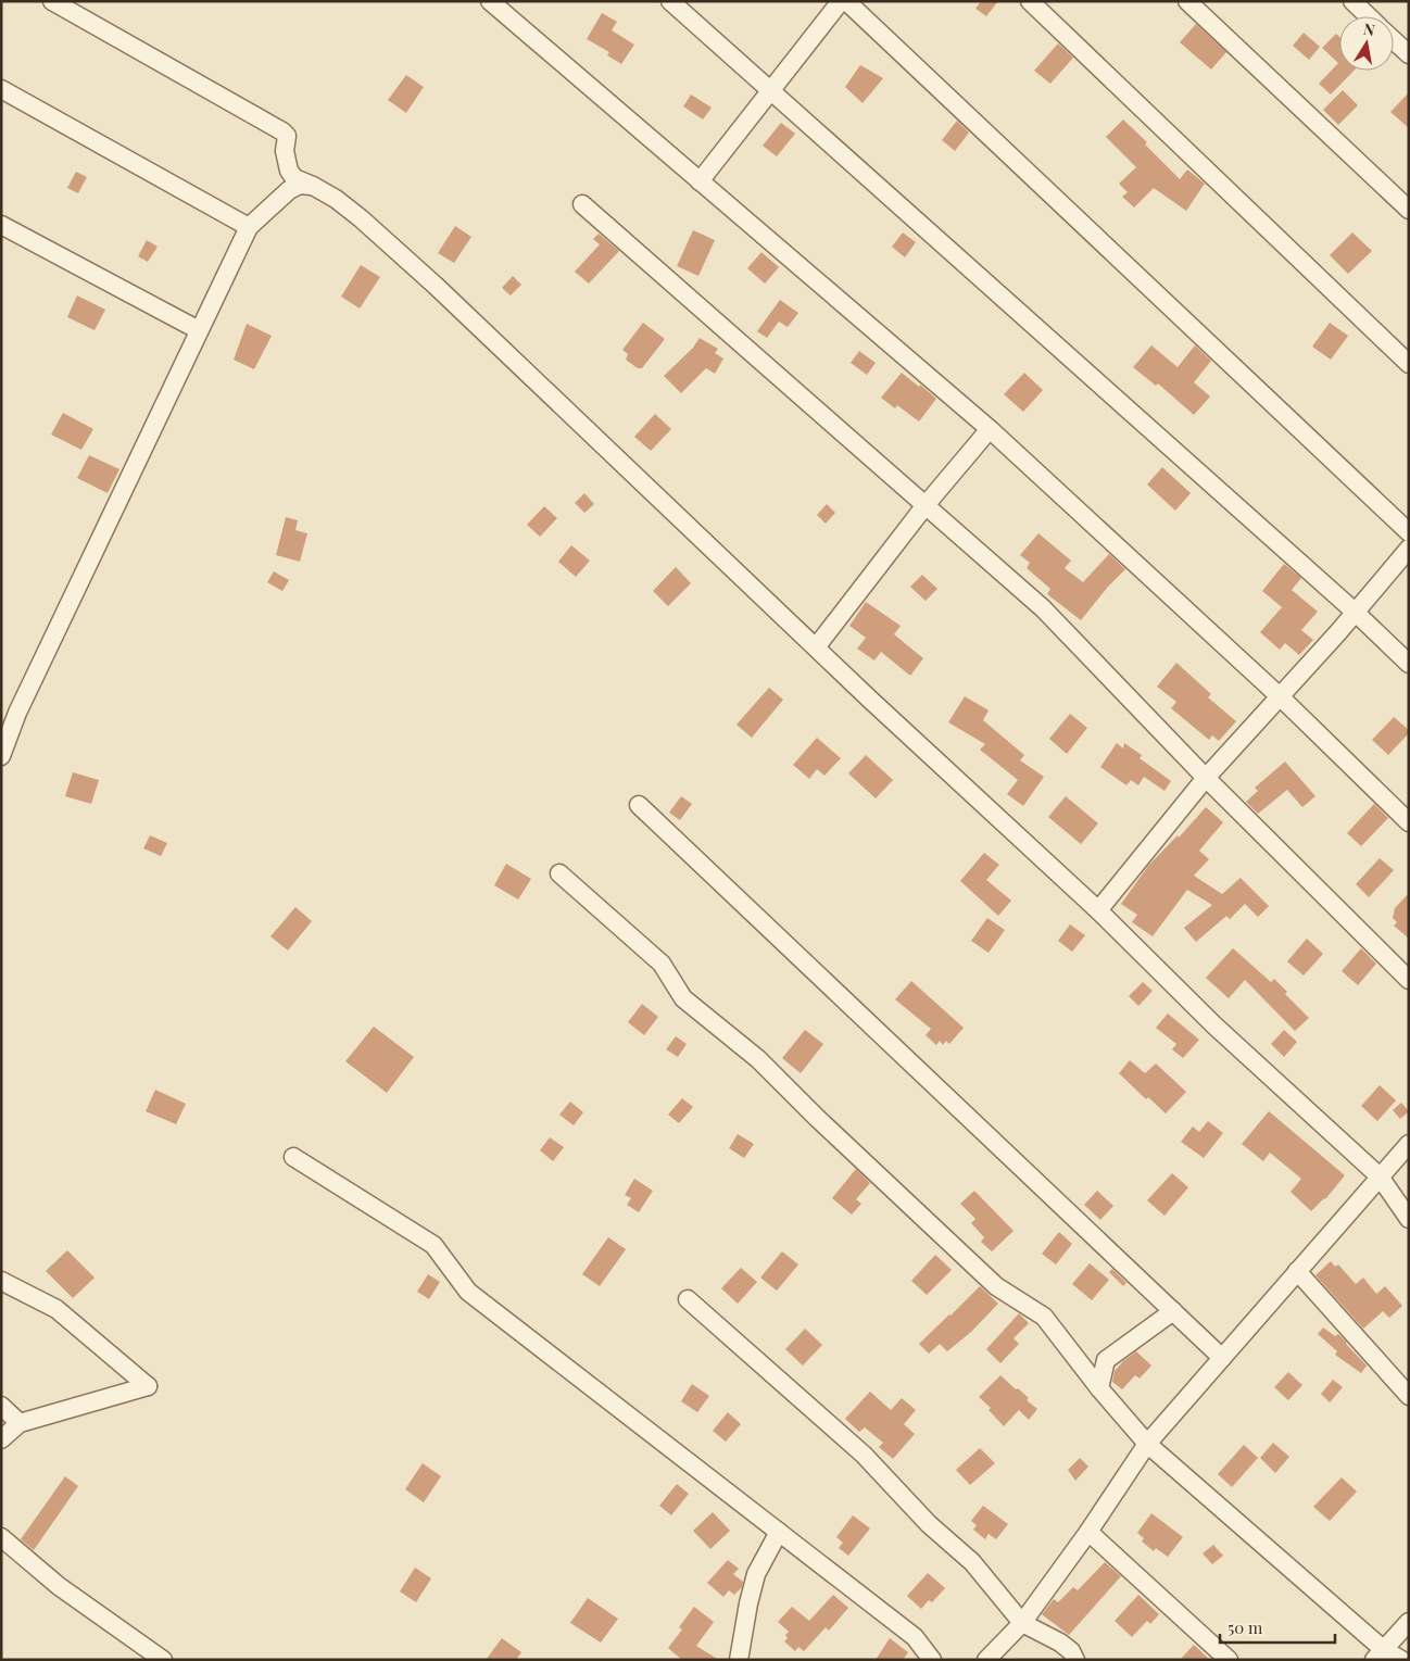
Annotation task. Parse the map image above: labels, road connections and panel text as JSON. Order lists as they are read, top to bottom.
{
  "scale_bar": "50 m",
  "north": "top"
}
